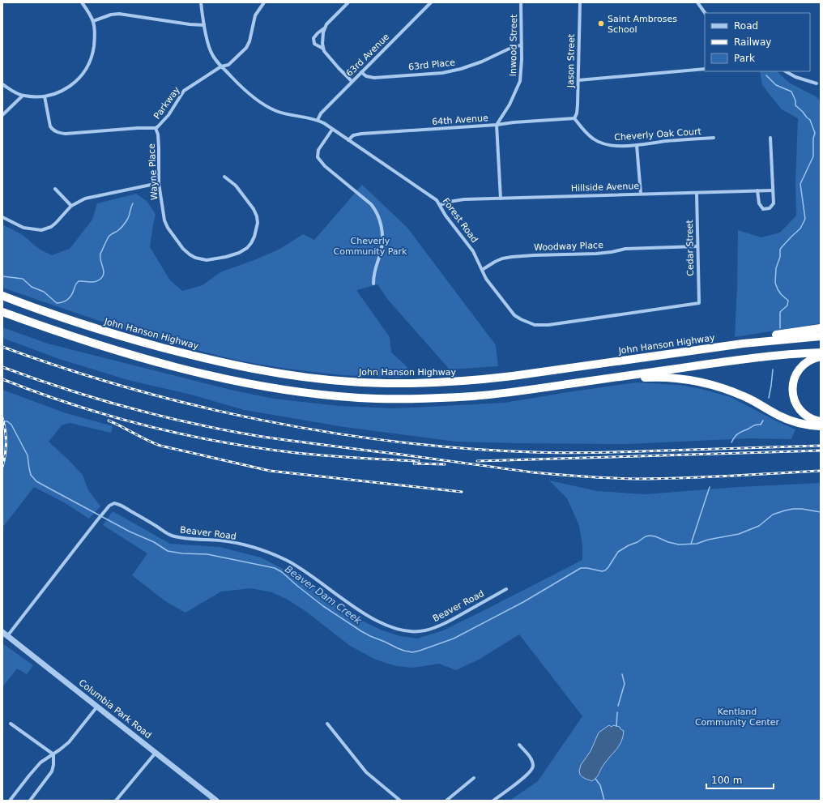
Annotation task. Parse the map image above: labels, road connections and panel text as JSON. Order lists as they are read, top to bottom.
{
  "streets": {
    "highway": ["John Hanson Highway"],
    "street": [
      "Inwood Street",
      "63rd Avenue",
      "Jason Street",
      "63rd Place",
      "Parkway",
      "64th Avenue",
      "Cheverly Oak Court",
      "Wayne Place",
      "Hillside Avenue",
      "Forest Road",
      "Woodway Place",
      "Cedar Street",
      "Beaver Road",
      "Columbia Park Road"
    ]
  },
  "crossings": [
    ["Inwood Street", "63rd Place"],
    ["Inwood Street", "64th Avenue"],
    ["63rd Avenue", "63rd Place"],
    ["63rd Avenue", "Forest Road"],
    ["Jason Street", "64th Avenue"],
    ["Jason Street", "Cheverly Oak Court"],
    ["Parkway", "Wayne Place"],
    ["Parkway", "Forest Road"],
    ["64th Avenue", "Cheverly Oak Court"],
    ["64th Avenue", "Forest Road"],
    ["Hillside Avenue", "Forest Road"],
    ["Hillside Avenue", "Cedar Street"],
    ["Forest Road", "Woodway Place"],
    ["Forest Road", "Cedar Street"],
    ["Woodway Place", "Cedar Street"],
    ["Beaver Road", "Columbia Park Road"]
  ],
  "water": ["Beaver Dam Creek"],
  "parks": ["Cheverly Community Park", "Kentland Community Center"],
  "places": ["Saint Ambroses School"],
  "legend": ["Road", "Railway", "Park"],
  "scale_bar": "100 m"
}
